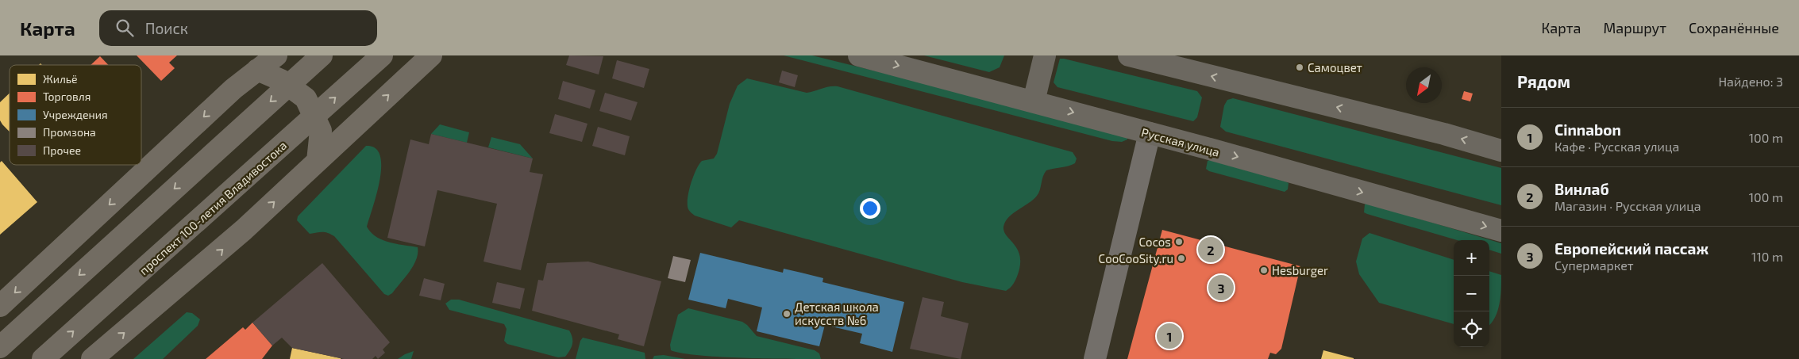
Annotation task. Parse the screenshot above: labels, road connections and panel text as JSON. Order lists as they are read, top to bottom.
{
  "streets": {
    "highway": ["проспект 100-летия Владивостока"],
    "main road": ["Русская улица"]
  },
  "places": [
    "Самоцвет",
    "Cocos",
    "CooCooSity.ru",
    "Hesburger",
    "Детская школа искусств №6"
  ],
  "legend": [
    "Жильё",
    "Торговля",
    "Учреждения",
    "Промзона",
    "Прочее"
  ],
  "north": "bottom left",
  "page": {
    "header": "Карта",
    "search": "Поиск",
    "nav": ["Карта", "Маршрут", "Сохранённые"],
    "heading": ["Рядом", "Найдено: 3"],
    "list": [
      {
        "mark": "1",
        "name": "Cinnabon",
        "note": "Кафе · Русская улица",
        "value": "100 m"
      },
      {
        "mark": "2",
        "name": "Винлаб",
        "note": "Магазин · Русская улица",
        "value": "100 m"
      },
      {
        "mark": "3",
        "name": "Европейский пассаж",
        "note": "Супермаркет",
        "value": "110 m"
      }
    ],
    "pins": ["2", "3", "1"],
    "map_buttons": ["+", "−"]
  }
}
